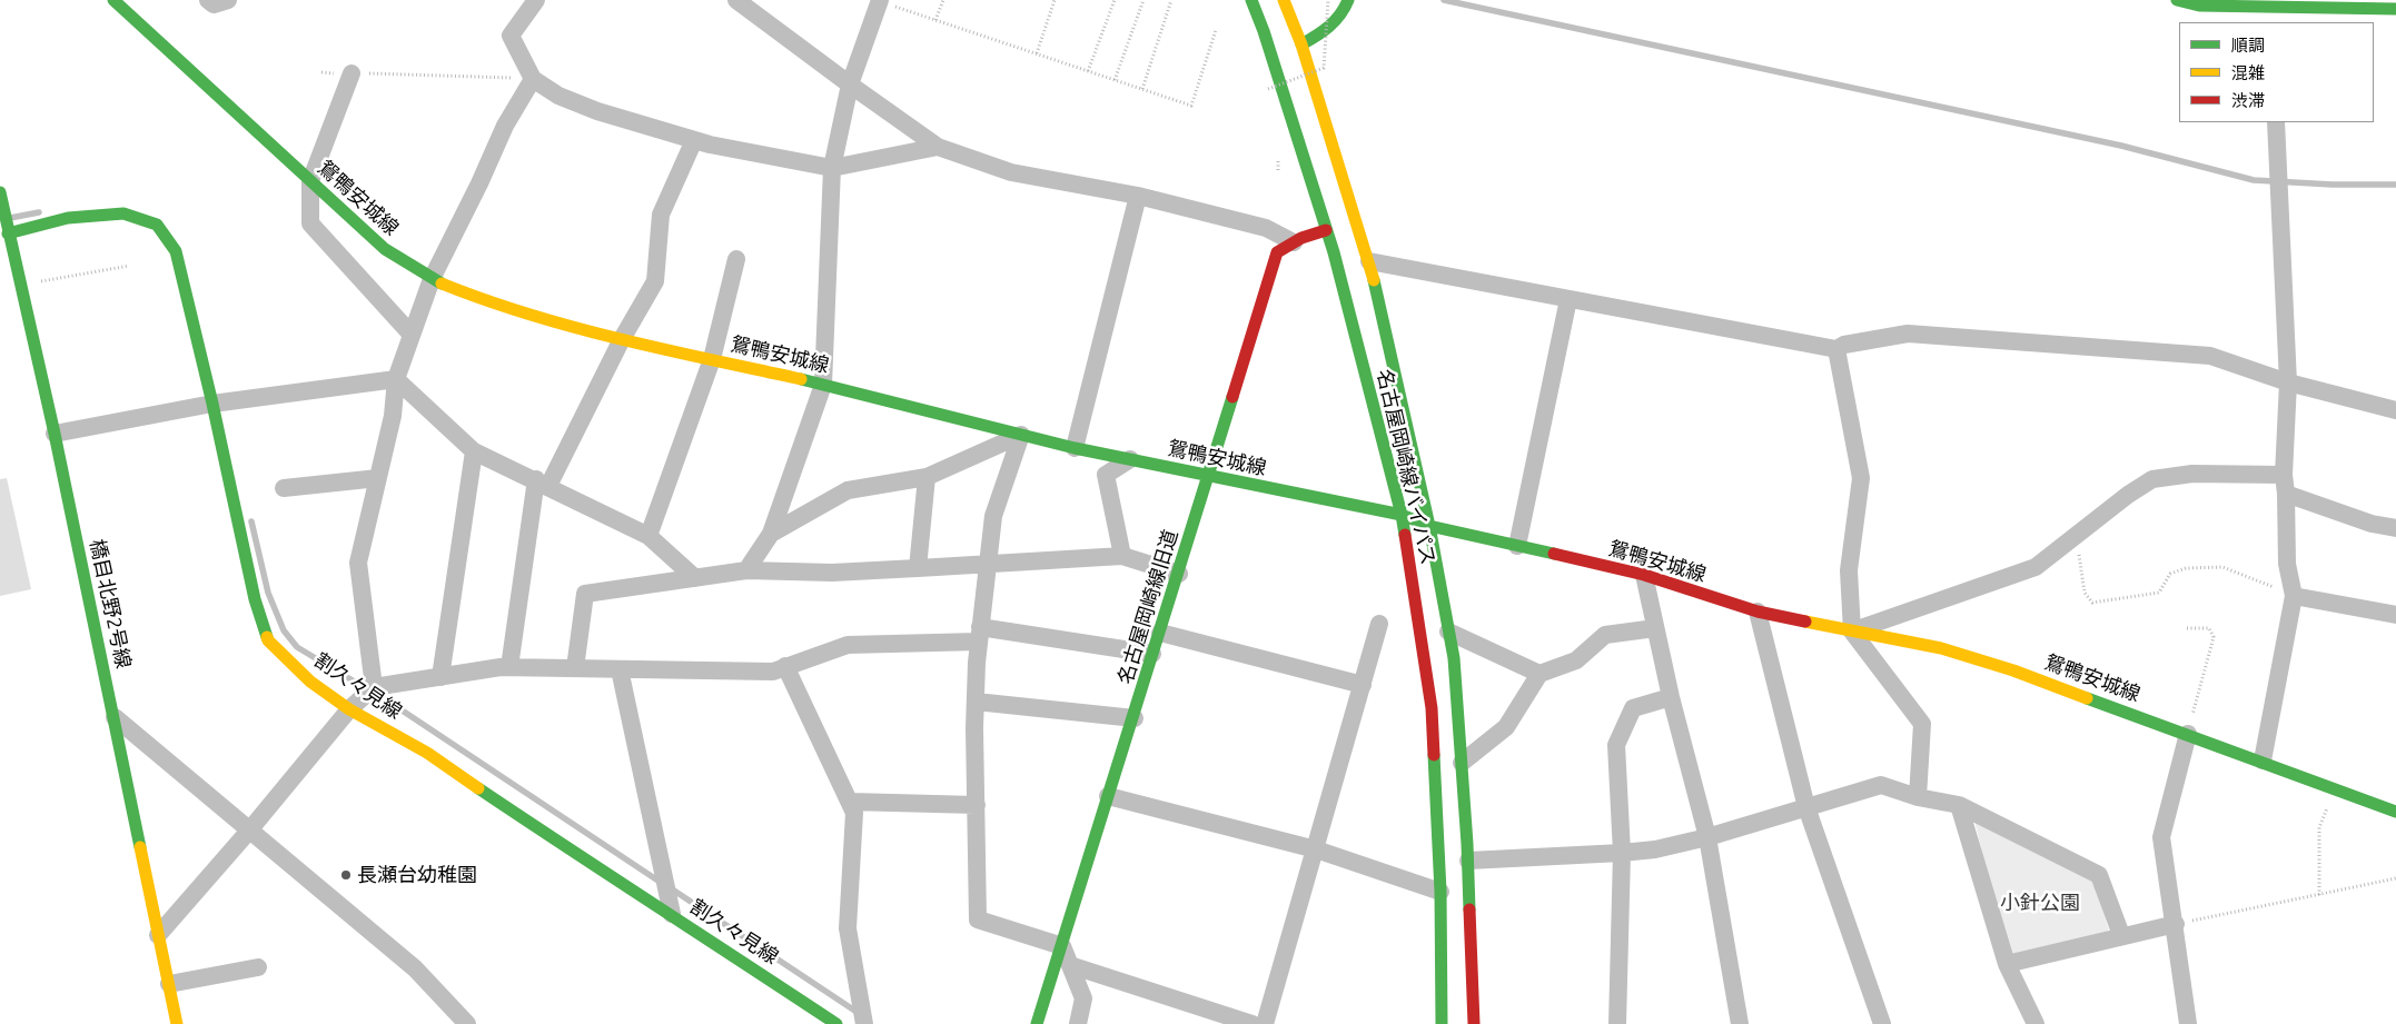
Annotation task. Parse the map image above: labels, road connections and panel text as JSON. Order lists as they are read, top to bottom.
{
  "streets": {
    "main road": [
      "鴛鴨安城線",
      "名古屋岡崎線バイパス",
      "橋目北野2号線",
      "名古屋岡崎線旧道",
      "割久々見線"
    ]
  },
  "crossings": [
    ["鴛鴨安城線", "名古屋岡崎線バイパス"],
    ["鴛鴨安城線", "名古屋岡崎線旧道"],
    ["名古屋岡崎線バイパス", "名古屋岡崎線旧道"],
    ["橋目北野2号線", "割久々見線"]
  ],
  "parks": ["小針公園"],
  "places": ["長瀬台幼稚園"],
  "legend": ["順調", "混雑", "渋滞"]
}
